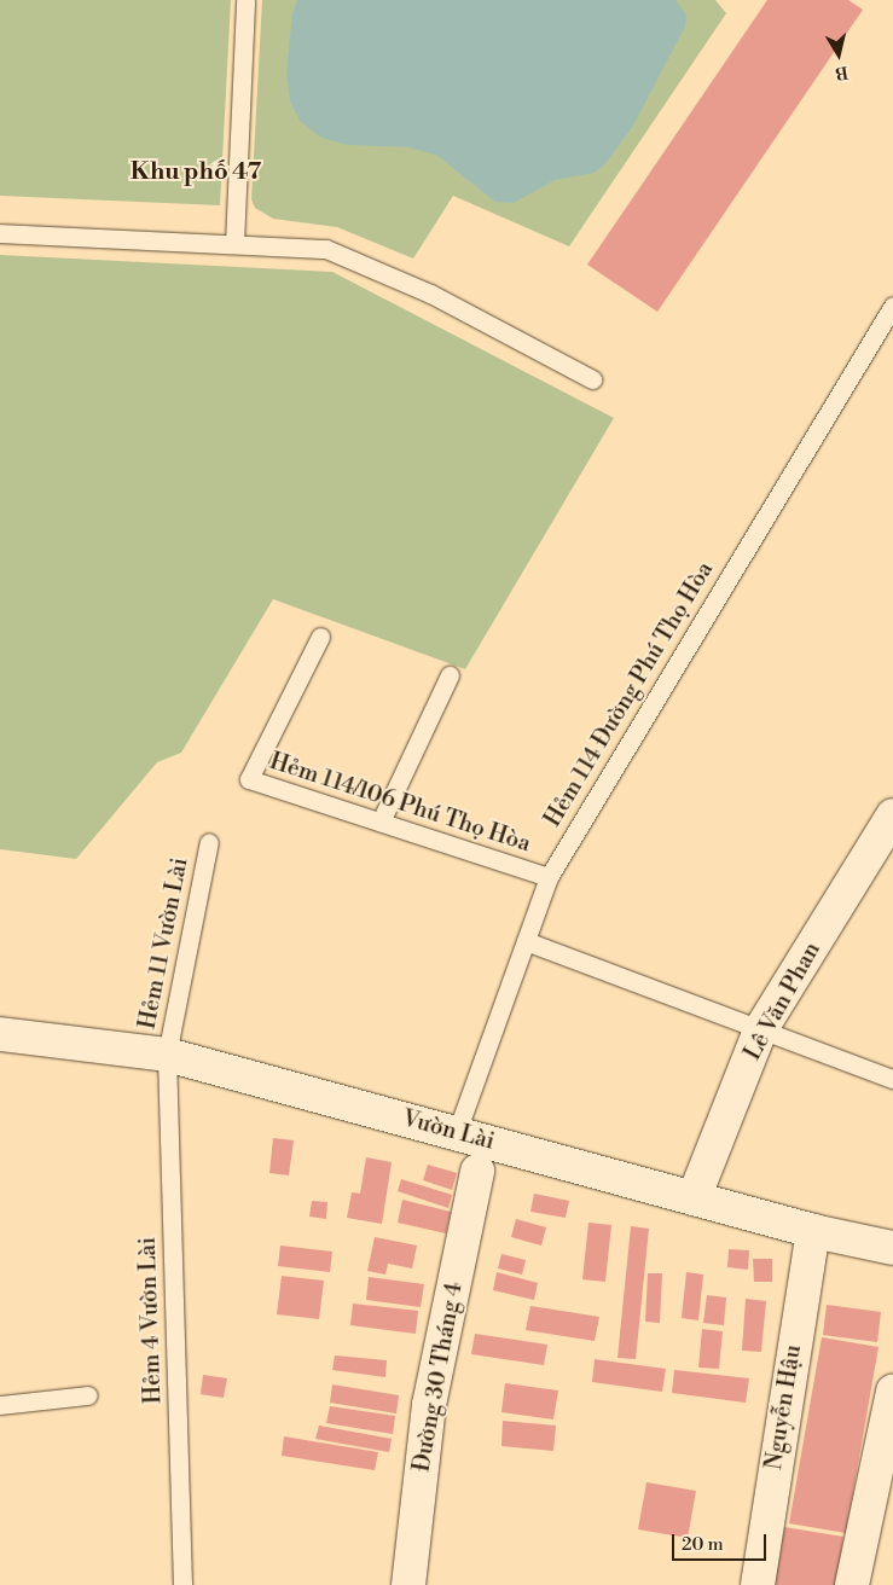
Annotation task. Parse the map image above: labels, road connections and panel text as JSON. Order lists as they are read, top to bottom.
{
  "streets": {
    "street": [
      "Lê Văn Phan",
      "Vườn Lài",
      "Đường 30 Tháng 4",
      "Nguyễn Hậu"
    ],
    "lane": [
      "Hẻm 114 Đường Phú Thọ Hòa",
      "Hẻm 114/106 Phú Thọ Hòa",
      "Hẻm 11 Vườn Lài",
      "Hẻm 4 Vườn Lài"
    ]
  },
  "crossings": [
    ["Hẻm 114 Đường Phú Thọ Hòa", "Hẻm 114/106 Phú Thọ Hòa"],
    ["Hẻm 114 Đường Phú Thọ Hòa", "Vườn Lài"],
    ["Hẻm 11 Vườn Lài", "Vườn Lài"],
    ["Hẻm 11 Vườn Lài", "Hẻm 4 Vườn Lài"],
    ["Lê Văn Phan", "Vườn Lài"],
    ["Vườn Lài", "Hẻm 4 Vườn Lài"],
    ["Vườn Lài", "Nguyễn Hậu"]
  ],
  "districts": ["Khu phố 47"],
  "scale_bar": "20 m",
  "north": "bottom"
}
